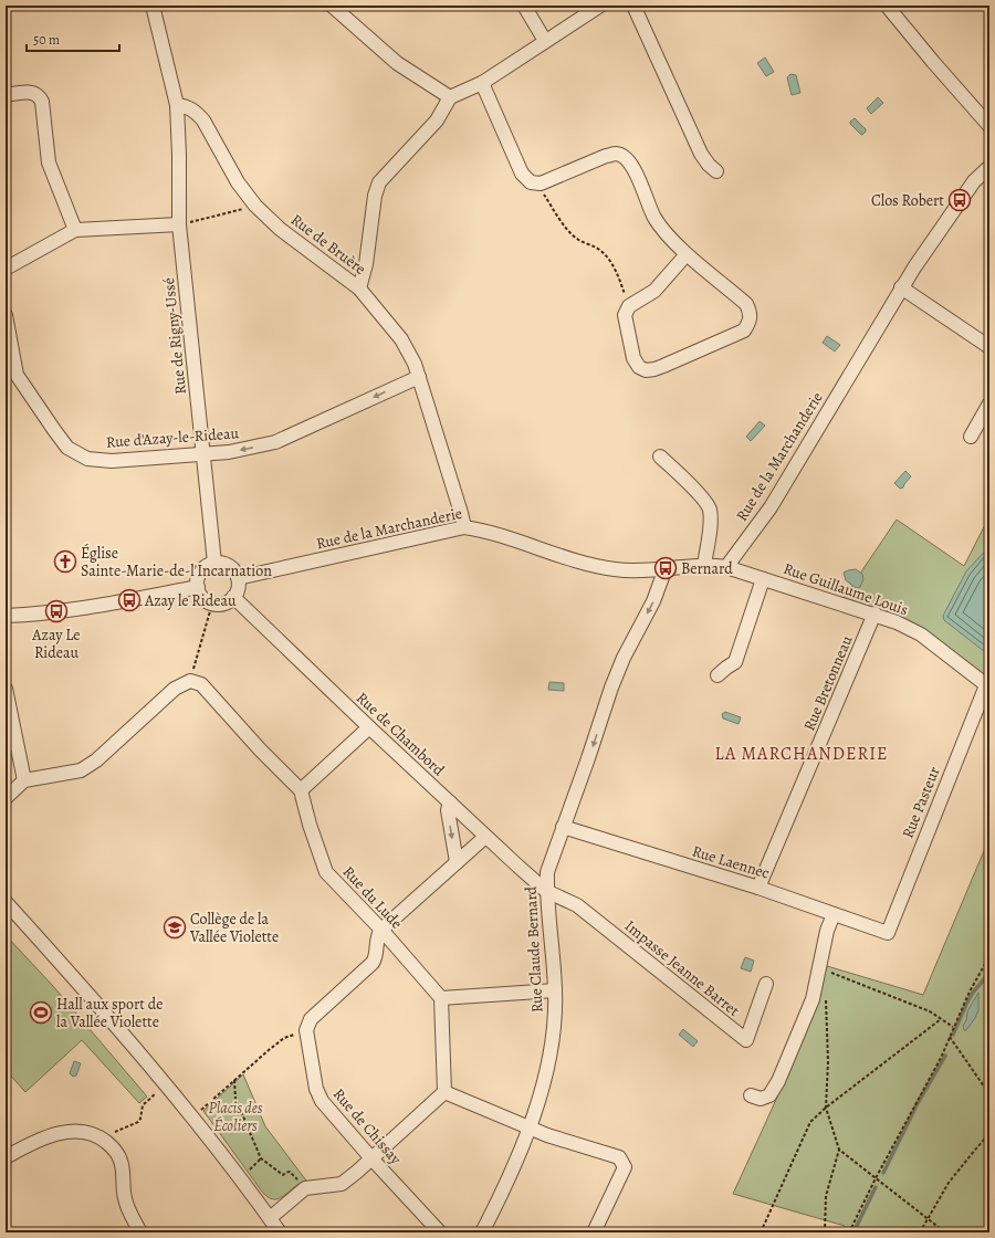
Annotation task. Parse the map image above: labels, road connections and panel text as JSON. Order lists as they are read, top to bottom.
{
  "streets": {
    "street": [
      "Rue de Bruère",
      "Rue de Rigny-Ussé",
      "Rue d'Azay-le-Rideau",
      "Rue de la Marchanderie",
      "Rue Guillaume Louis",
      "Rue Bretonneau",
      "Rue de Chambord",
      "Rue Pasteur",
      "Rue Laennec",
      "Rue du Lude",
      "Rue Claude Bernard",
      "Impasse Jeanne Barret",
      "Rue de Chissay"
    ]
  },
  "crossings": [
    ["Rue de Bruère", "Rue de Rigny-Ussé"],
    ["Rue de Bruère", "Rue d'Azay-le-Rideau"],
    ["Rue de Bruère", "Rue de la Marchanderie"],
    ["Rue de Rigny-Ussé", "Rue d'Azay-le-Rideau"],
    ["Rue de Rigny-Ussé", "Rue de la Marchanderie"],
    ["Rue de Rigny-Ussé", "Rue de Chambord"],
    ["Rue de la Marchanderie", "Rue Guillaume Louis"],
    ["Rue de la Marchanderie", "Rue de Chambord"],
    ["Rue de la Marchanderie", "Rue Claude Bernard"],
    ["Rue Guillaume Louis", "Rue Bretonneau"],
    ["Rue Guillaume Louis", "Rue Pasteur"],
    ["Rue Bretonneau", "Rue Laennec"],
    ["Rue de Chambord", "Rue Claude Bernard"],
    ["Rue de Chambord", "Impasse Jeanne Barret"],
    ["Rue Pasteur", "Rue Laennec"],
    ["Rue Laennec", "Rue Claude Bernard"],
    ["Rue Claude Bernard", "Impasse Jeanne Barret"]
  ],
  "one_way": ["Rue d'Azay-le-Rideau"],
  "districts": ["LA MARCHANDERIE"],
  "parks": ["Placis des Écoliers"],
  "places": {
    "bus stop": [
      "Clos Robert",
      "Bernard",
      "Azay le Rideau",
      "Azay Le Rideau"
    ],
    "church": ["Église Sainte-Marie-de-l'Incarnation"],
    "school or university": ["Collège de la Vallée Violette"],
    "sports": ["Hall aux sport de la Vallée Violette"]
  },
  "scale_bar": "50 m"
}
